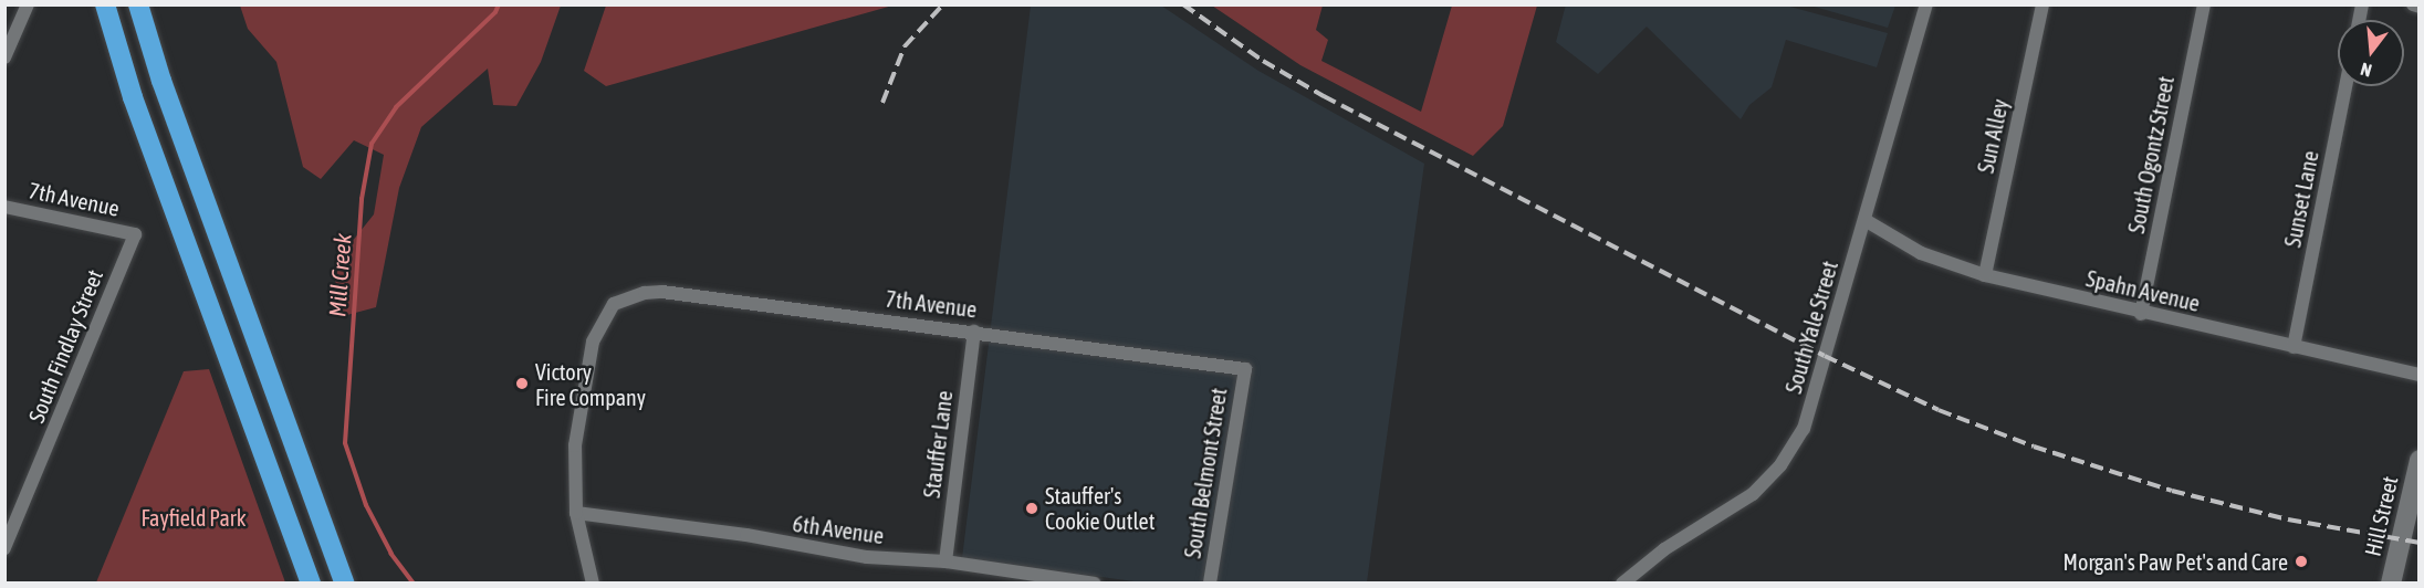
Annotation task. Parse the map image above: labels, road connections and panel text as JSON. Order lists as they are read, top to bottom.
{
  "streets": {
    "main road": ["Hill Street"],
    "street": [
      "Sun Alley",
      "South Ogontz Street",
      "7th Avenue",
      "Sunset Lane",
      "Spahn Avenue",
      "South Yale Street",
      "South Findlay Street",
      "Stauffer Lane",
      "South Belmont Street",
      "6th Avenue"
    ]
  },
  "crossings": [
    ["Sun Alley", "Spahn Avenue"],
    ["South Ogontz Street", "Spahn Avenue"],
    ["7th Avenue", "South Findlay Street"],
    ["7th Avenue", "Stauffer Lane"],
    ["7th Avenue", "South Belmont Street"],
    ["7th Avenue", "6th Avenue"],
    ["Sunset Lane", "Spahn Avenue"],
    ["Spahn Avenue", "South Yale Street"],
    ["Stauffer Lane", "6th Avenue"]
  ],
  "water": ["Mill Creek"],
  "parks": ["Fayfield Park"],
  "places": ["Victory Fire Company", "Stauffer's Cookie Outlet", "Morgan's Paw Pet's and Care"],
  "north": "bottom"
}
